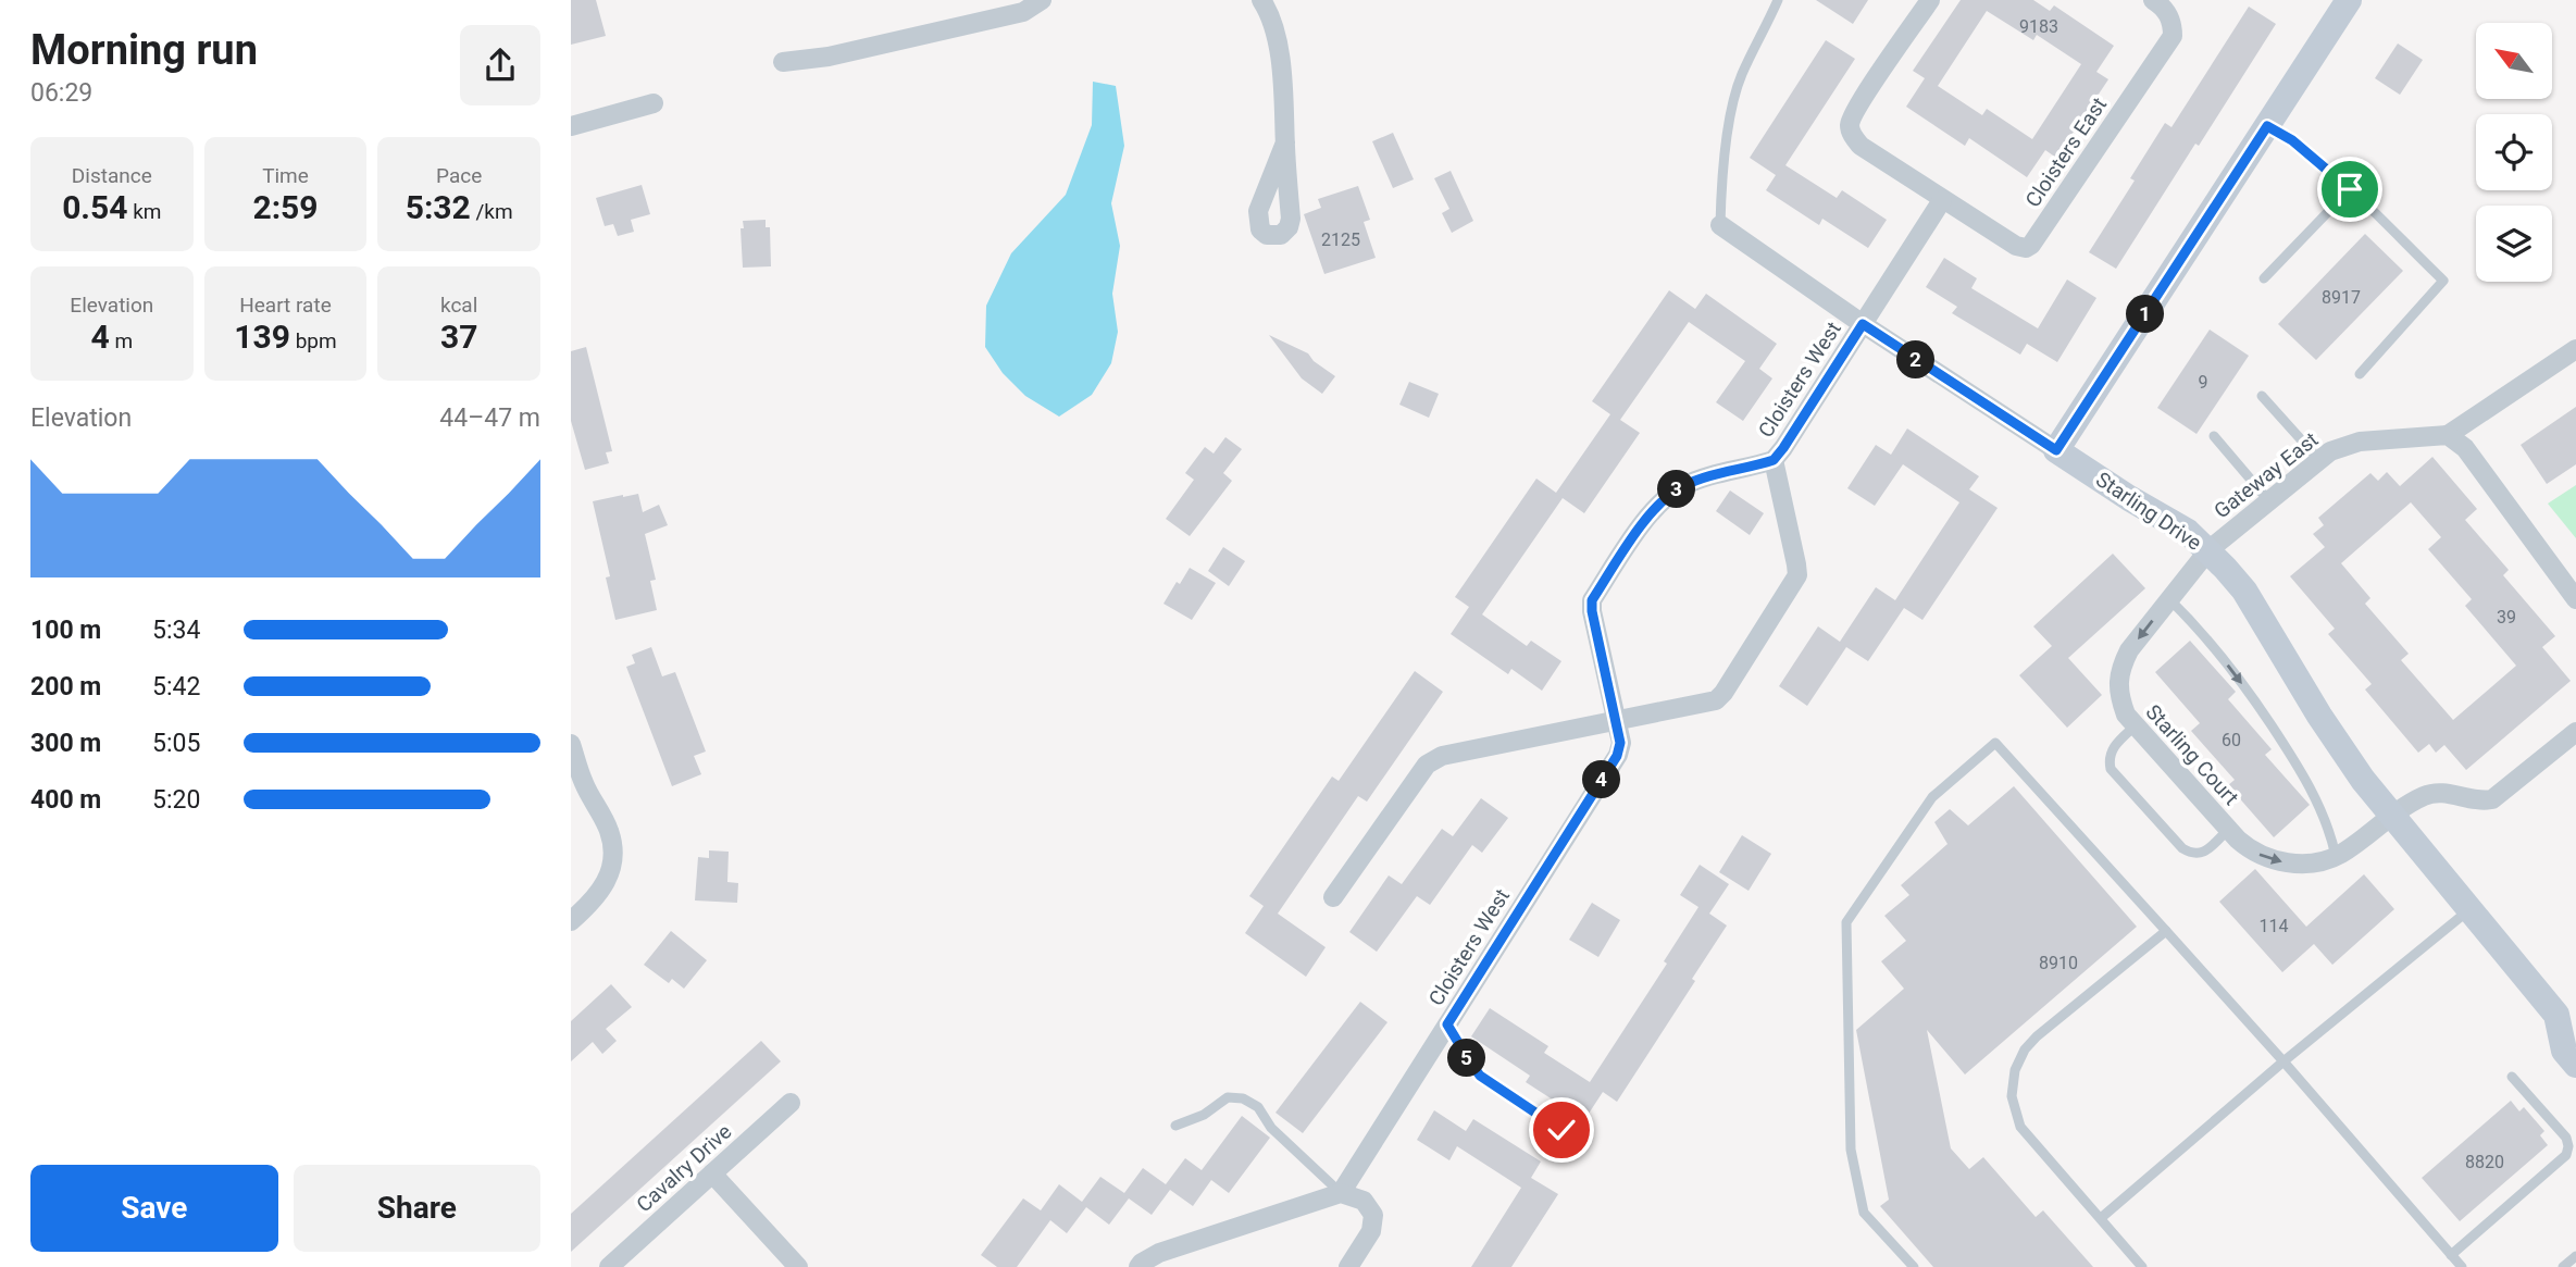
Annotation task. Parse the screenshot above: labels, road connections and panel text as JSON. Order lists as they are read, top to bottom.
{
  "streets": {
    "street": [
      "Cloisters East",
      "Cloisters West",
      "Gateway East",
      "Starling Drive",
      "Starling Court",
      "Cavalry Drive"
    ]
  },
  "crossings": [
    ["Cloisters West", "Starling Drive"],
    ["Gateway East", "Starling Drive"],
    ["Gateway East", "Starling Court"],
    ["Starling Drive", "Starling Court"]
  ],
  "house_numbers": [
    "9183",
    "2125",
    "8917",
    "9",
    "39",
    "60",
    "114",
    "8910",
    "8820"
  ],
  "north": "top left",
  "page": {
    "heading": ["Morning run", "06:29"],
    "stats": [
      ["Distance", "0.54 km"],
      ["Time", "2:59"],
      ["Pace", "5:32 /km"],
      ["Elevation", "4 m"],
      ["Heart rate", "139 bpm"],
      ["kcal", "37"]
    ],
    "pins": [
      "1",
      "2",
      "3",
      "4",
      "5"
    ],
    "chart": ["Elevation", "44–47 m"],
    "list": [
      {
        "name": "100 m",
        "note": "5:34"
      },
      {
        "name": "200 m",
        "note": "5:42"
      },
      {
        "name": "300 m",
        "note": "5:05"
      },
      {
        "name": "400 m",
        "note": "5:20"
      }
    ],
    "buttons": ["Save", "Share"]
  }
}
